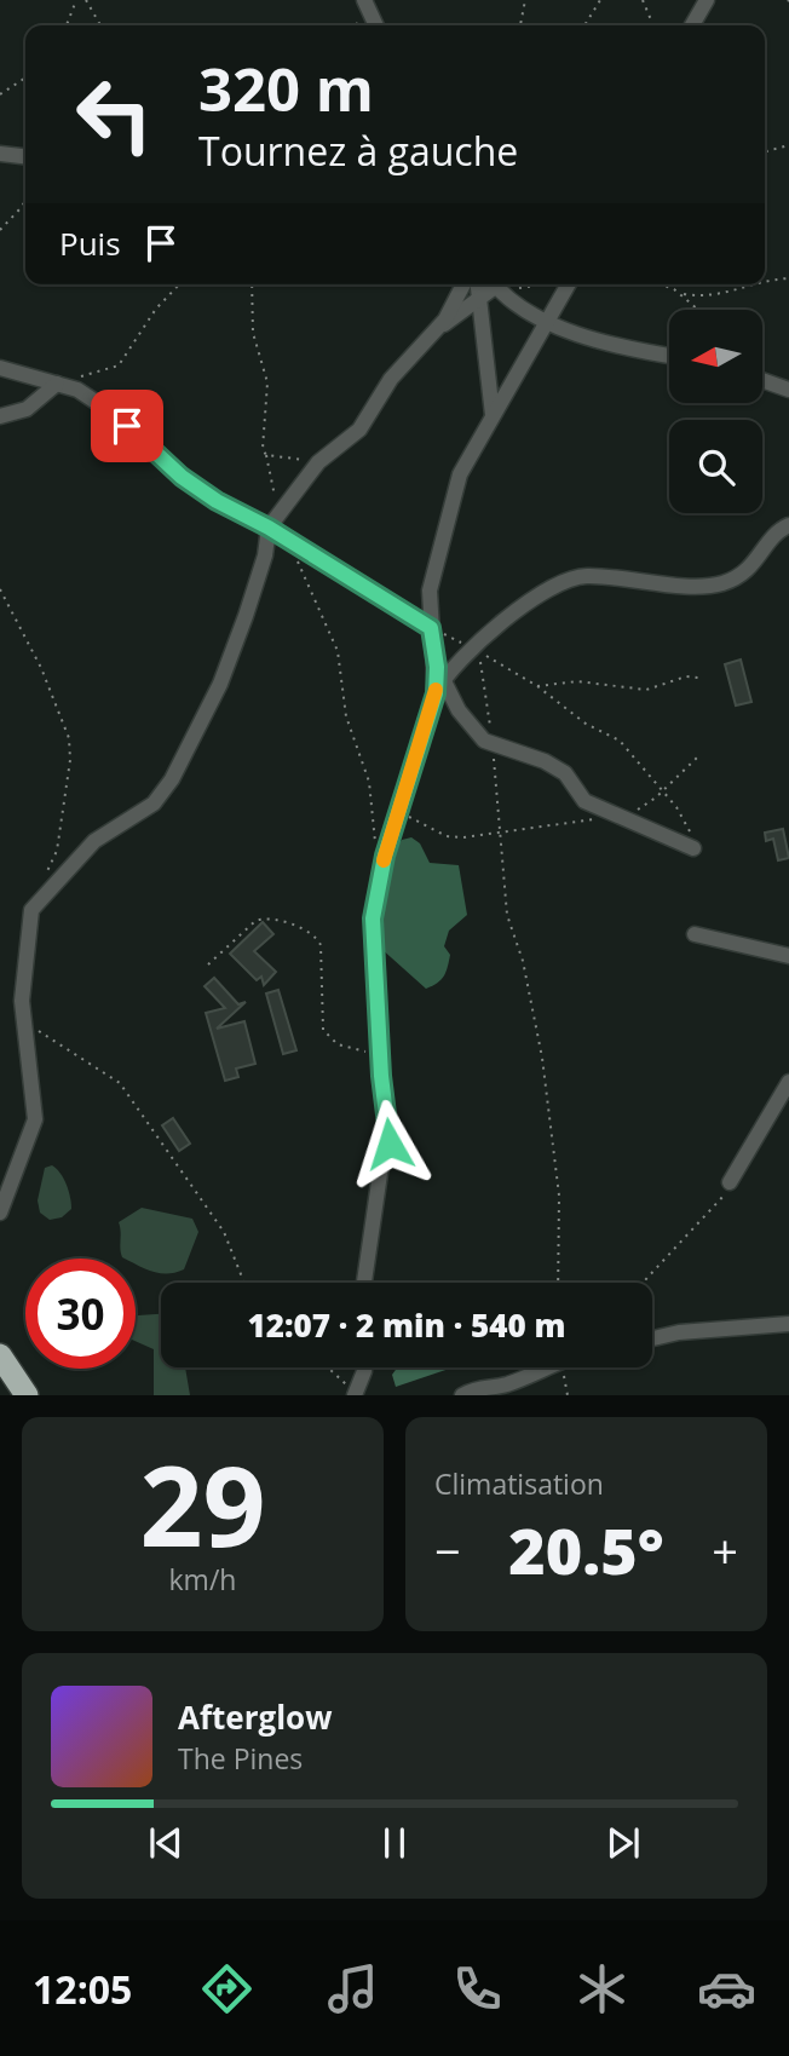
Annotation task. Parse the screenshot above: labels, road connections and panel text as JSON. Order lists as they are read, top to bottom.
{
  "north": "left",
  "page": {
    "turn": ["320 m", "Tournez à gauche"],
    "then": "Puis",
    "limit": "30",
    "trip": "12:07 · 2 min · 540 m",
    "tile": [
      ["29", "km/h"],
      "Climatisation"
    ],
    "heat": ["−", "20.5°", "+"],
    "song": ["Afterglow", "The Pines"],
    "tabs": "12:05"
  }
}
